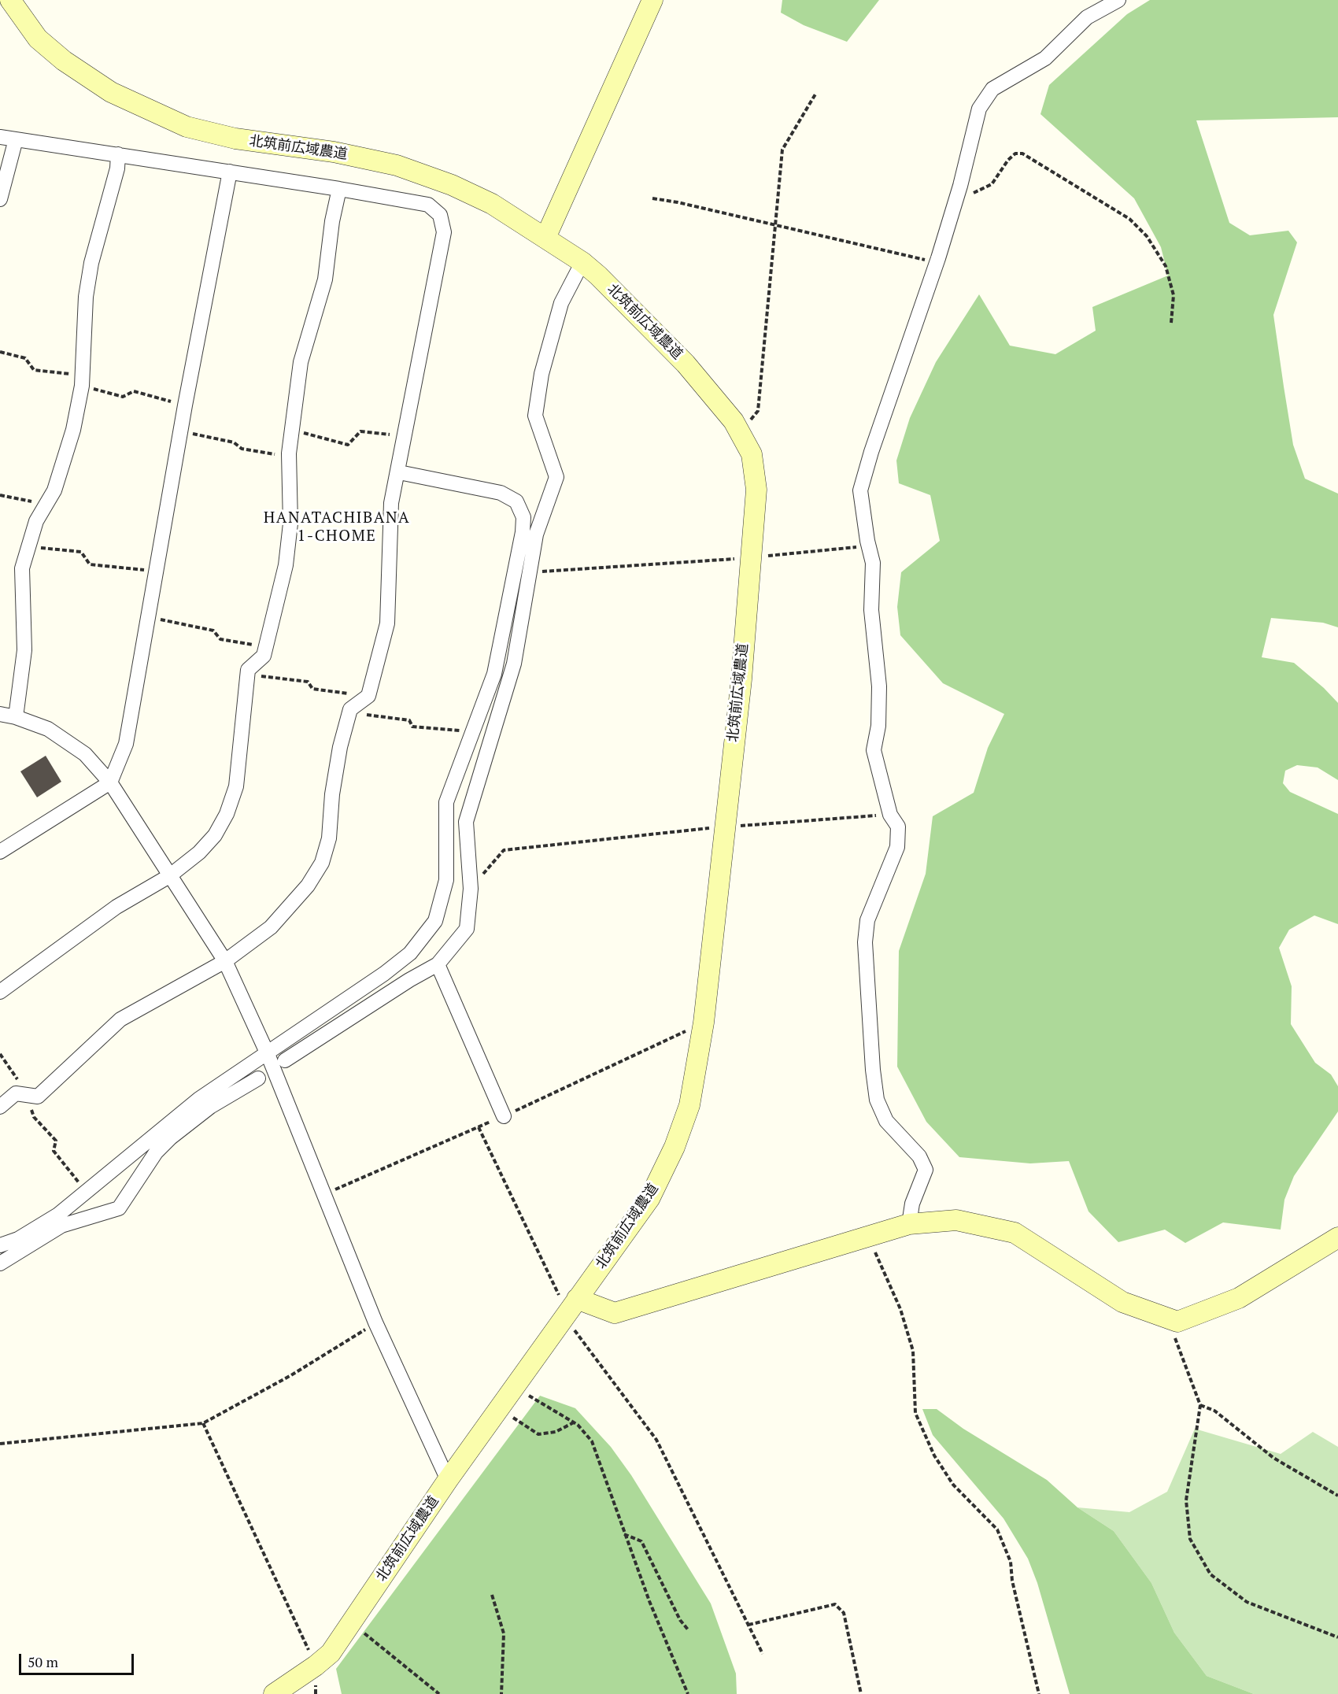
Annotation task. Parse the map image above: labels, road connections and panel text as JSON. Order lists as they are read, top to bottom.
{
  "streets": {
    "street": ["北筑前広域農道"]
  },
  "districts": ["HANATACHIBANA 1-CHOME"],
  "scale_bar": "50 m"
}
